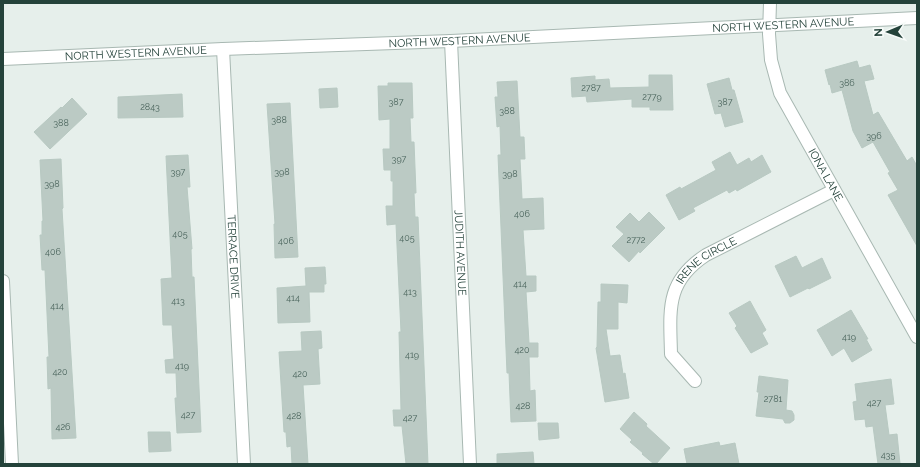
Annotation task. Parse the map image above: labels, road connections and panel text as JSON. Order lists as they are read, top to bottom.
{
  "streets": {
    "street": [
      "NORTH WESTERN AVENUE",
      "IONA LANE",
      "JUDITH AVENUE",
      "TERRACE DRIVE",
      "IRENE CIRCLE"
    ]
  },
  "crossings": [
    ["NORTH WESTERN AVENUE", "IONA LANE"],
    ["NORTH WESTERN AVENUE", "JUDITH AVENUE"],
    ["NORTH WESTERN AVENUE", "TERRACE DRIVE"],
    ["IONA LANE", "IRENE CIRCLE"]
  ],
  "house_numbers": [
    "386",
    "2787",
    "2779",
    "387",
    "387",
    "2843",
    "388",
    "388",
    "388",
    "396",
    "397",
    "397",
    "398",
    "398",
    "398",
    "406",
    "405",
    "405",
    "2772",
    "406",
    "406",
    "414",
    "413",
    "414",
    "413",
    "414",
    "419",
    "420",
    "419",
    "419",
    "420",
    "420",
    "2781",
    "427",
    "428",
    "427",
    "428",
    "427",
    "426",
    "435"
  ],
  "north": "left"
}
